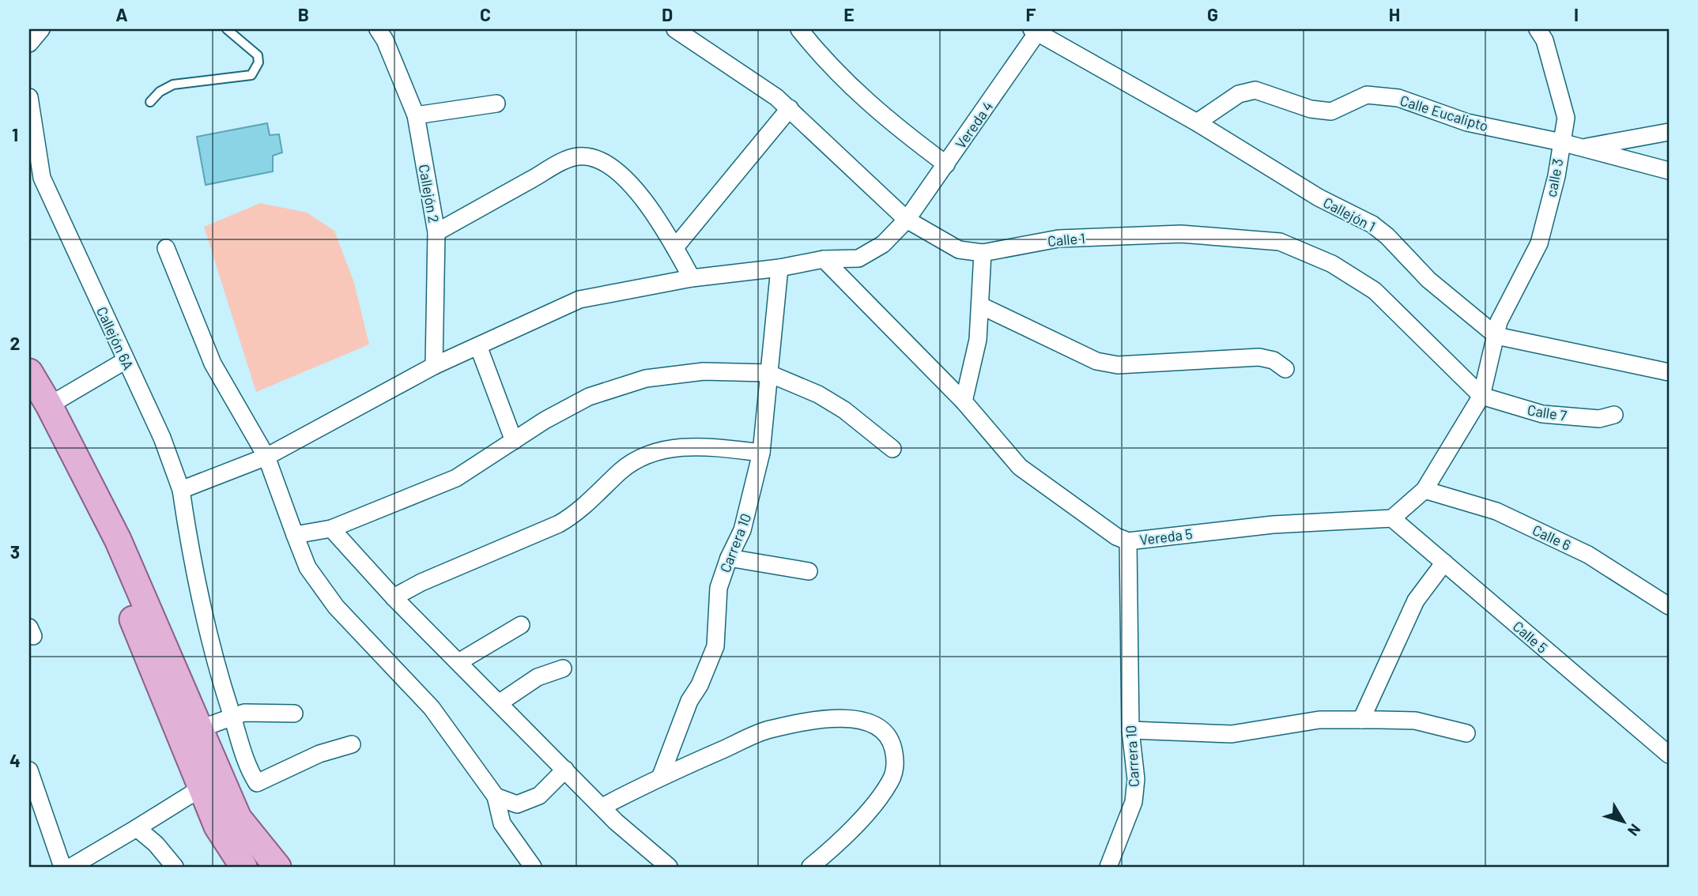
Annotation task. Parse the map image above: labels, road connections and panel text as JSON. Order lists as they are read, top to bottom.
{
  "streets": {
    "street": [
      "Calle Eucalipto",
      "Vereda 4",
      "calle 3",
      "Callejón 2",
      "Callejón 1",
      "Calle 1",
      "Callejón 6A",
      "Calle 7",
      "Vereda 5",
      "Calle 6",
      "Carrera 10",
      "Calle 5"
    ]
  },
  "crossings": [
    ["Calle Eucalipto", "calle 3"],
    ["Calle Eucalipto", "Callejón 1"],
    ["Vereda 4", "Callejón 2"],
    ["Vereda 4", "Callejón 1"],
    ["Vereda 4", "Calle 1"],
    ["Vereda 4", "Vereda 5"],
    ["Vereda 4", "Carrera 10"],
    ["calle 3", "Callejón 1"],
    ["Calle 1", "Calle 7"],
    ["Vereda 5", "Carrera 10"],
    ["Vereda 5", "Calle 5"]
  ],
  "north": "bottom right",
  "grid": {
    "columns": [
      "A",
      "B",
      "C",
      "D",
      "E",
      "F",
      "G",
      "H",
      "I"
    ],
    "rows": [
      "1",
      "2",
      "3",
      "4"
    ]
  }
}
